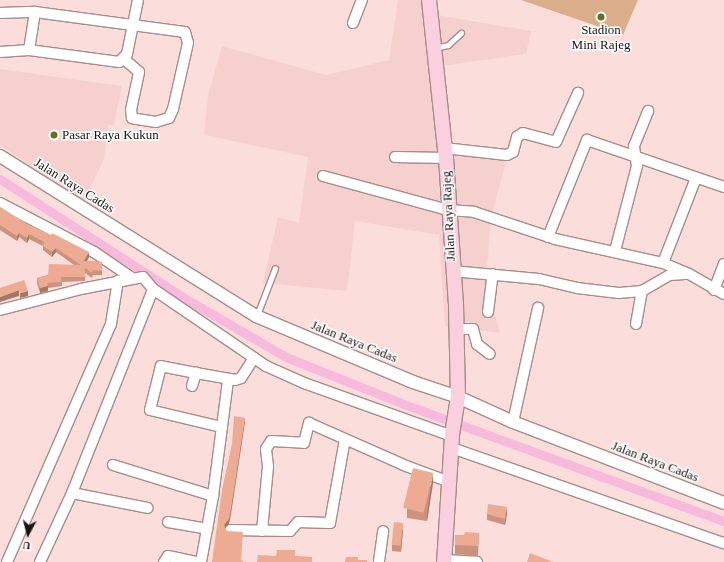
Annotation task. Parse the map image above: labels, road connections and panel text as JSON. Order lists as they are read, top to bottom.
{
  "streets": {
    "main road": ["Jalan Raya Rajeg"],
    "street": ["Jalan Raya Cadas"]
  },
  "crossings": [
    ["Jalan Raya Cadas", "Jalan Raya Rajeg"]
  ],
  "places": ["Stadion Mini Rajeg", "Pasar Raya Kukun"],
  "north": "bottom"
}
